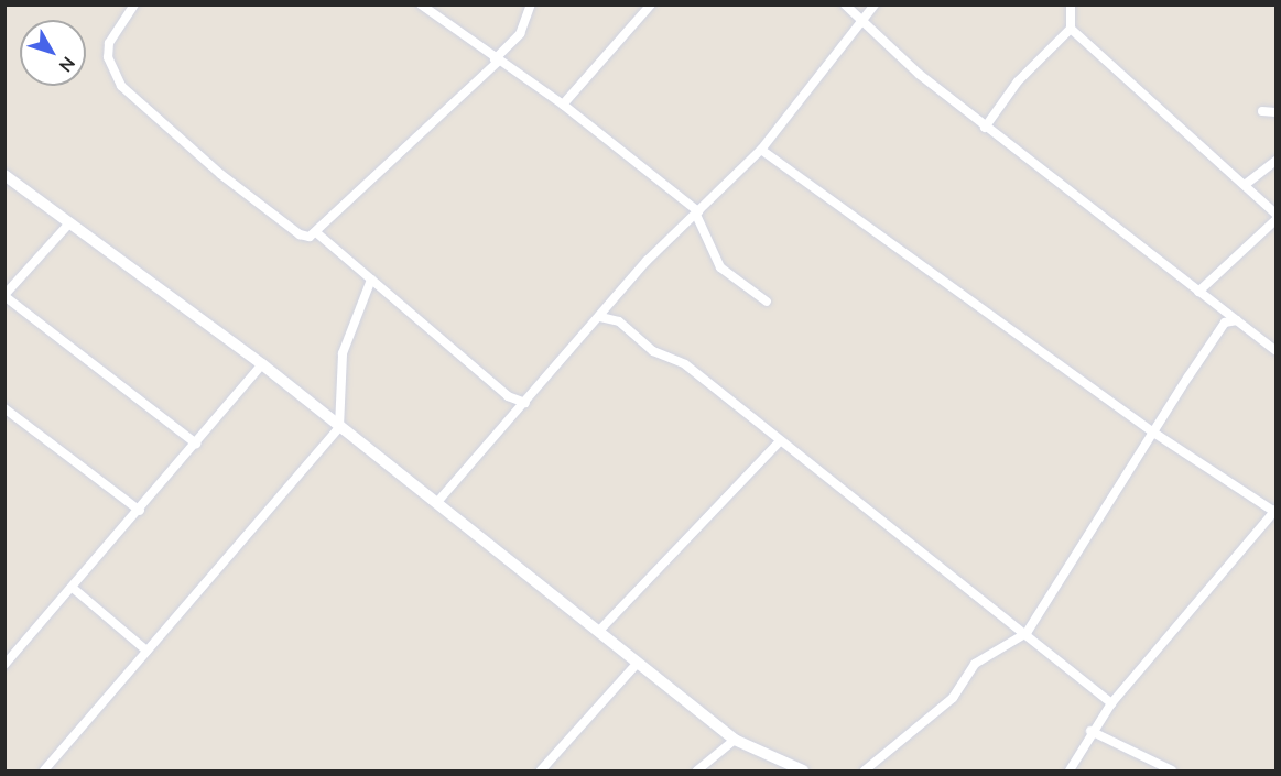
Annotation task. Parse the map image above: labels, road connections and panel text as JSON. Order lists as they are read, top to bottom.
{
  "north": "bottom right"
}
